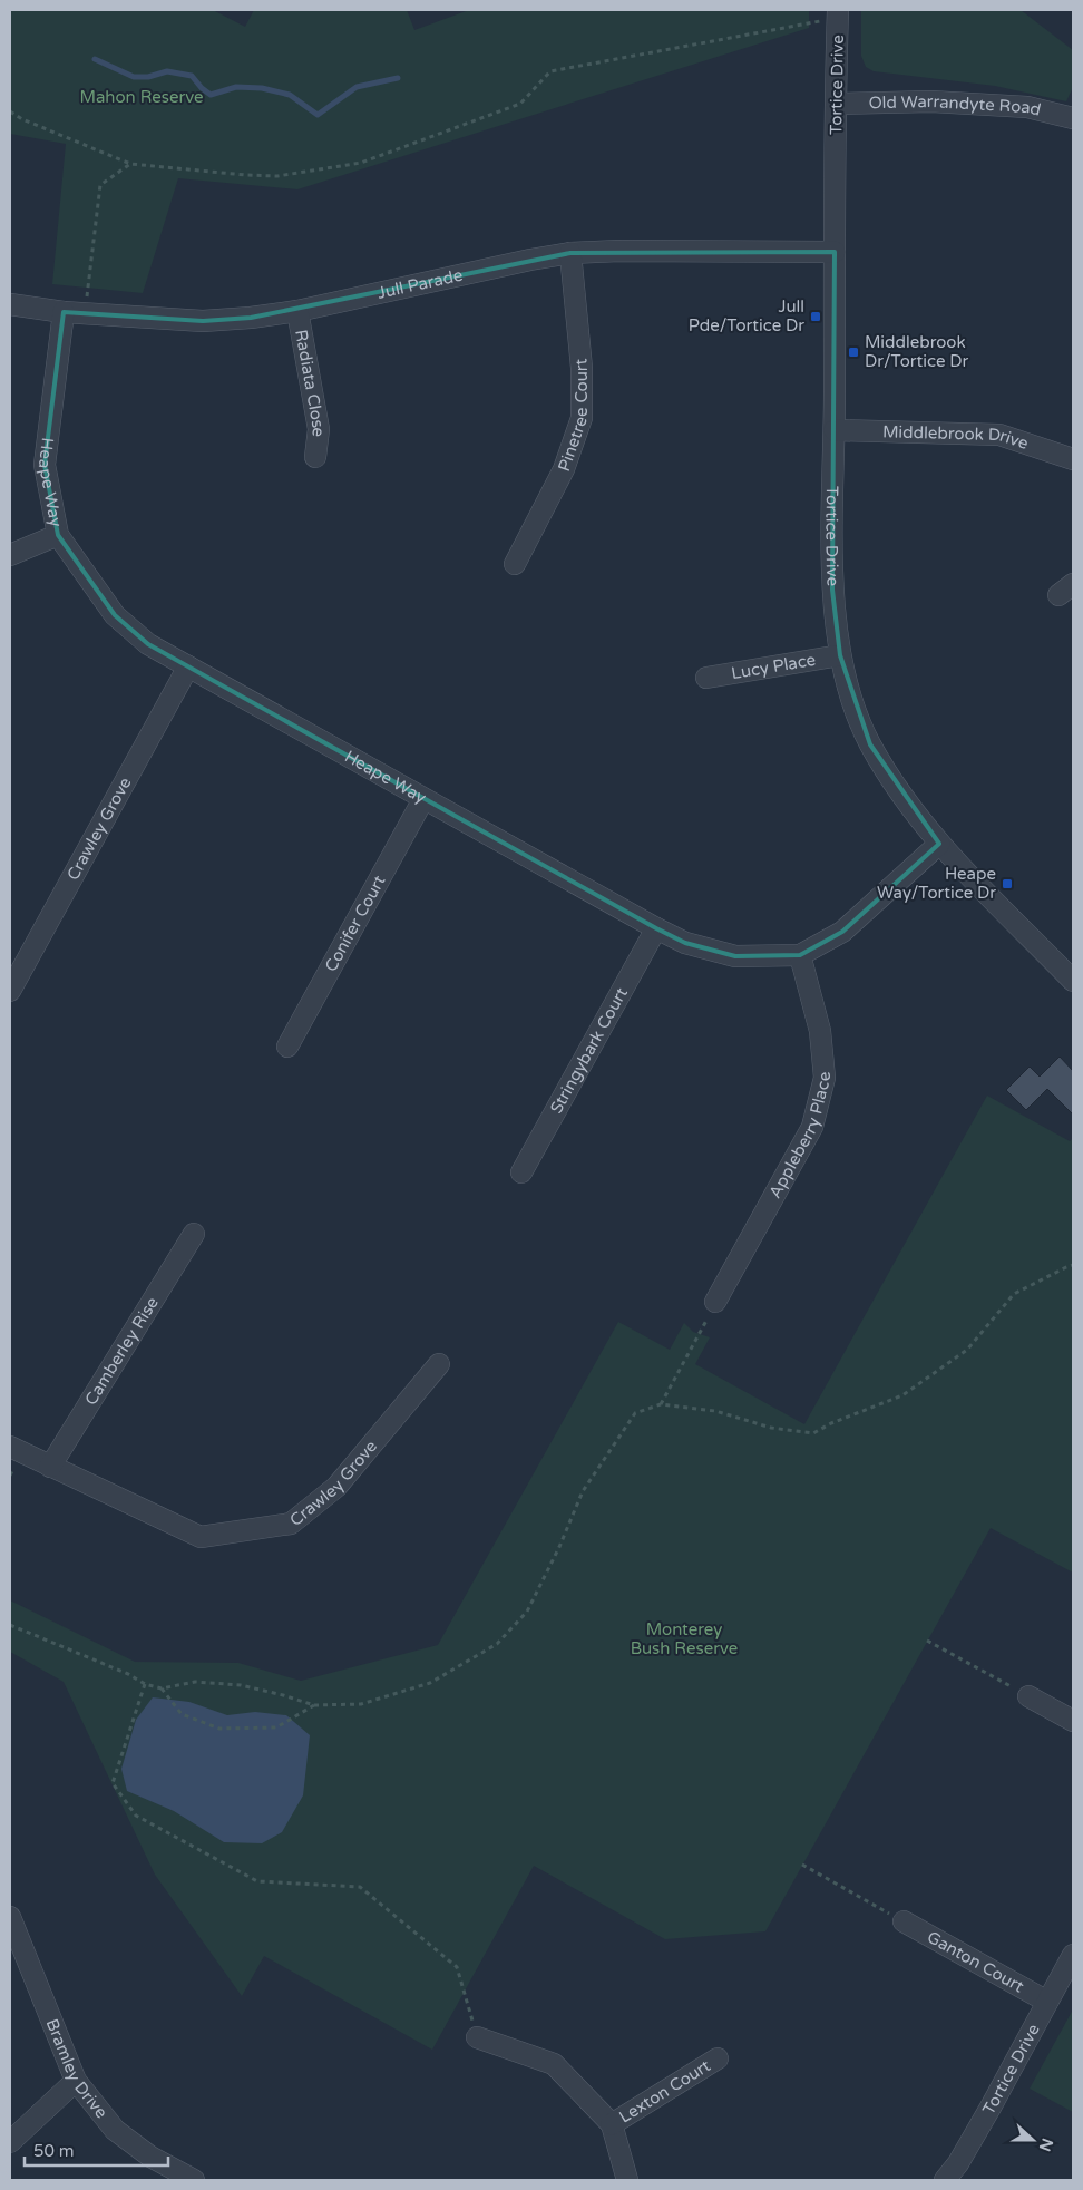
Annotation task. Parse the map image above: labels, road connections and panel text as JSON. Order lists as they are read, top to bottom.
{
  "streets": {
    "street": [
      "Tortice Drive",
      "Old Warrandyte Road",
      "Jull Parade",
      "Radiata Close",
      "Pinetree Court",
      "Middlebrook Drive",
      "Heape Way",
      "Lucy Place",
      "Crawley Grove",
      "Conifer Court",
      "Stringybark Court",
      "Appleberry Place",
      "Camberley Rise",
      "Ganton Court",
      "Bramley Drive",
      "Lexton Court"
    ]
  },
  "crossings": [
    ["Tortice Drive", "Old Warrandyte Road"],
    ["Tortice Drive", "Jull Parade"],
    ["Tortice Drive", "Middlebrook Drive"],
    ["Tortice Drive", "Heape Way"],
    ["Tortice Drive", "Lucy Place"],
    ["Tortice Drive", "Ganton Court"],
    ["Jull Parade", "Radiata Close"],
    ["Jull Parade", "Pinetree Court"],
    ["Jull Parade", "Heape Way"],
    ["Heape Way", "Crawley Grove"],
    ["Heape Way", "Conifer Court"],
    ["Heape Way", "Stringybark Court"],
    ["Heape Way", "Appleberry Place"],
    ["Crawley Grove", "Camberley Rise"]
  ],
  "parks": ["Mahon Reserve", "Monterey Bush Reserve"],
  "places": {
    "transit": ["Jull Pde/Tortice Dr", "Middlebrook Dr/Tortice Dr", "Heape Way/Tortice Dr"]
  },
  "scale_bar": "50 m",
  "north": "right"
}
